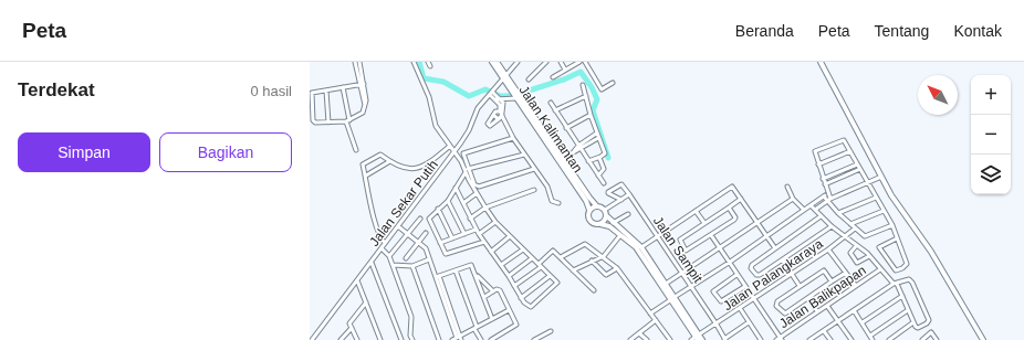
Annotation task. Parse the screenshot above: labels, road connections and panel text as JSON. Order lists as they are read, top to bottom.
{
  "streets": {
    "main road": ["Jalan Kalimantan"],
    "street": [
      "Jalan Sekar Putih",
      "Jalan Sampit",
      "Jalan Palangkaraya",
      "Jalan Balikpapan"
    ]
  },
  "crossings": [
    ["Jalan Kalimantan", "Jalan Sekar Putih"],
    ["Jalan Sampit", "Jalan Palangkaraya"]
  ],
  "north": "top left",
  "page": {
    "header": "Peta",
    "nav": [
      "Beranda",
      "Peta",
      "Tentang",
      "Kontak"
    ],
    "heading": ["Terdekat", "0 hasil"],
    "map_buttons": ["+", "−"],
    "buttons": ["Simpan", "Bagikan"]
  }
}
